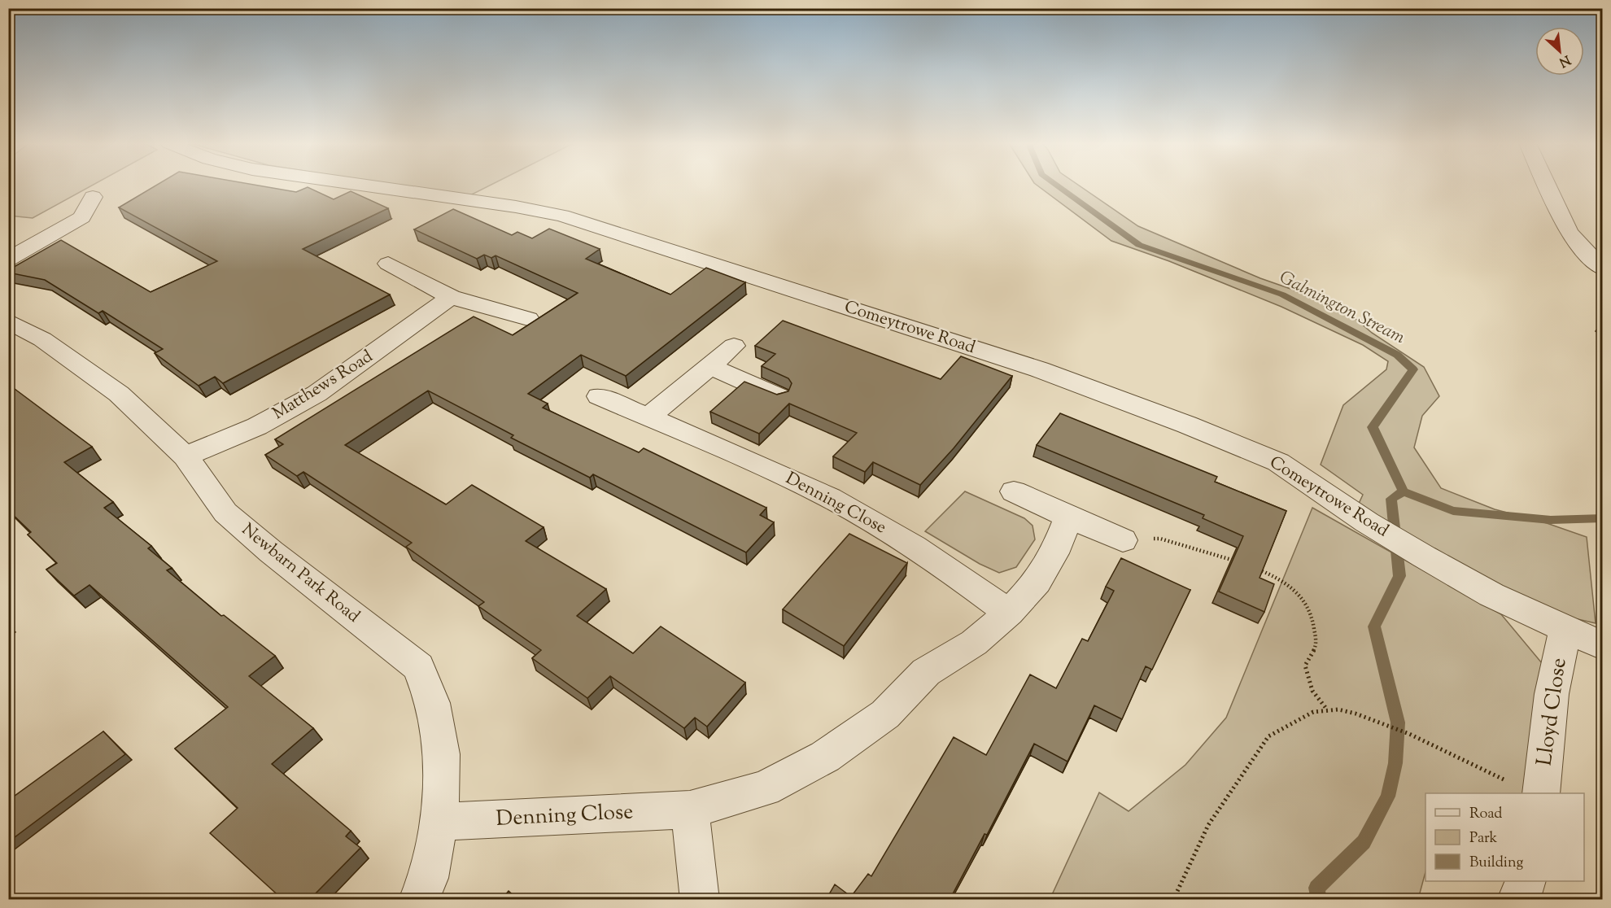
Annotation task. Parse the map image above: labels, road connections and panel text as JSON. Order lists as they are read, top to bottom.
{
  "streets": {
    "street": [
      "Comeytrowe Road",
      "Matthews Road",
      "Denning Close",
      "Newbarn Park Road",
      "Lloyd Close"
    ]
  },
  "crossings": [
    ["Comeytrowe Road", "Lloyd Close"],
    ["Matthews Road", "Newbarn Park Road"],
    ["Denning Close", "Newbarn Park Road"]
  ],
  "water": ["Galmington Stream"],
  "legend": ["Road", "Park", "Building"],
  "north": "bottom right"
}
